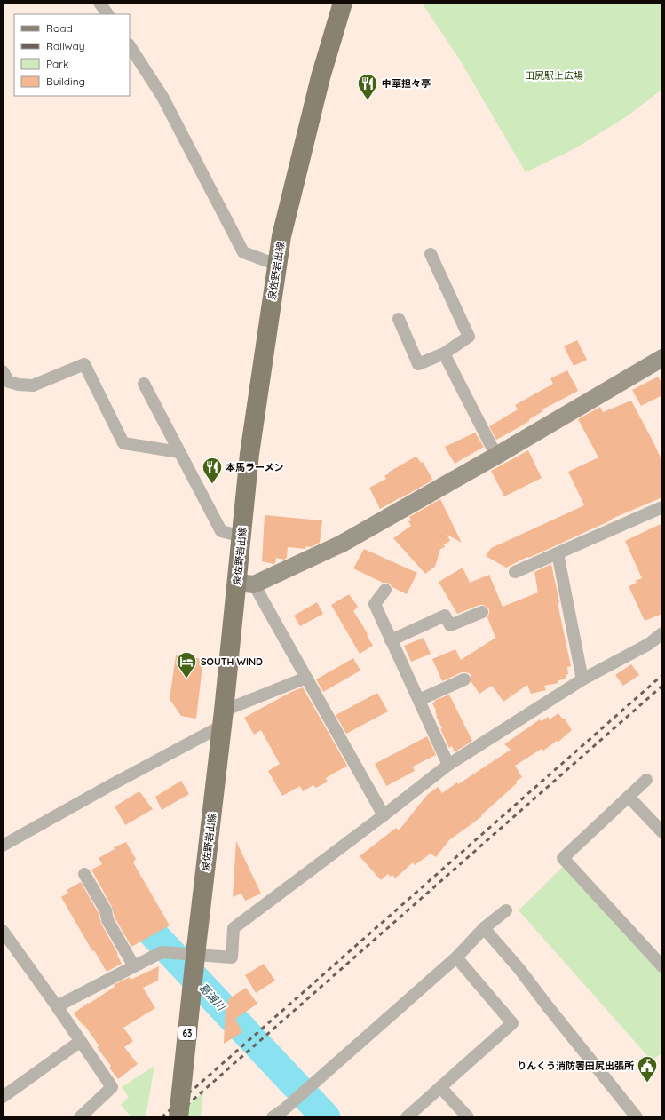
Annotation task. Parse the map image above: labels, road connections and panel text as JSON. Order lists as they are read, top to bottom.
{
  "streets": {
    "main road": ["泉佐野岩出線", "63"]
  },
  "water": ["葛浦川"],
  "parks": ["田尻駅上広場"],
  "places": {
    "restaurant": ["中華担々亭", "本馬ラーメン"],
    "hotel": ["SOUTH WIND"],
    "public building": ["りんくう消防署田尻出張所"]
  },
  "legend": [
    "Road",
    "Railway",
    "Park",
    "Building"
  ]
}
